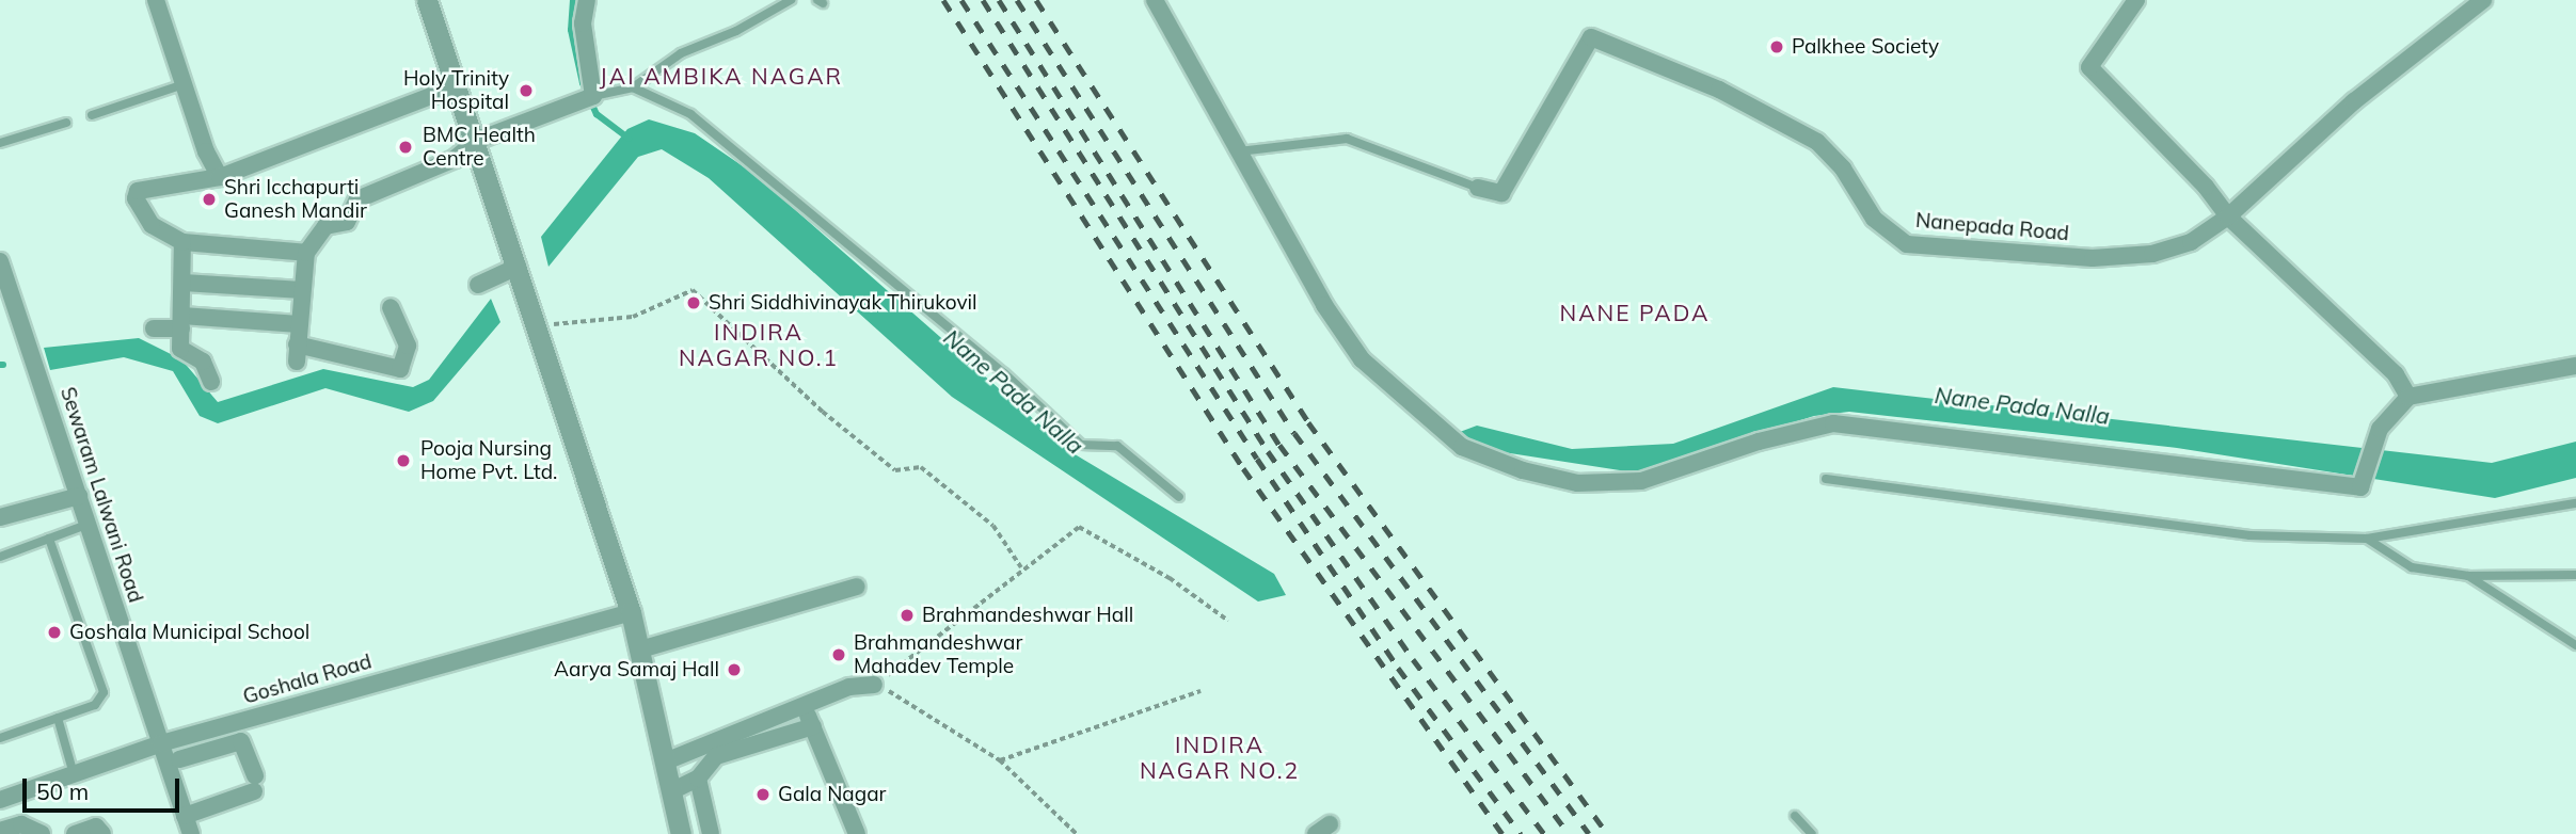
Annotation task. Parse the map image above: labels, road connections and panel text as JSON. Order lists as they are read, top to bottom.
{
  "streets": {
    "street": ["Nanepada Road", "Sewaram Lalwani Road", "Goshala Road"]
  },
  "crossings": [
    ["Sewaram Lalwani Road", "Goshala Road"]
  ],
  "districts": [
    "JAI AMBIKA NAGAR",
    "NANE PADA",
    "INDIRA NAGAR NO.1",
    "INDIRA NAGAR NO.2"
  ],
  "water": ["Nane Pada Nalla"],
  "places": [
    "Palkhee Society",
    "Holy Trinity Hospital",
    "BMC Health Centre",
    "Shri Icchapurti Ganesh Mandir",
    "Shri Siddhivinayak Thirukovil",
    "Pooja Nursing Home Pvt. Ltd.",
    "Brahmandeshwar Hall",
    "Goshala Municipal School",
    "Brahmandeshwar Mahadev Temple",
    "Aarya Samaj Hall",
    "Gala Nagar"
  ],
  "scale_bar": "50 m"
}
